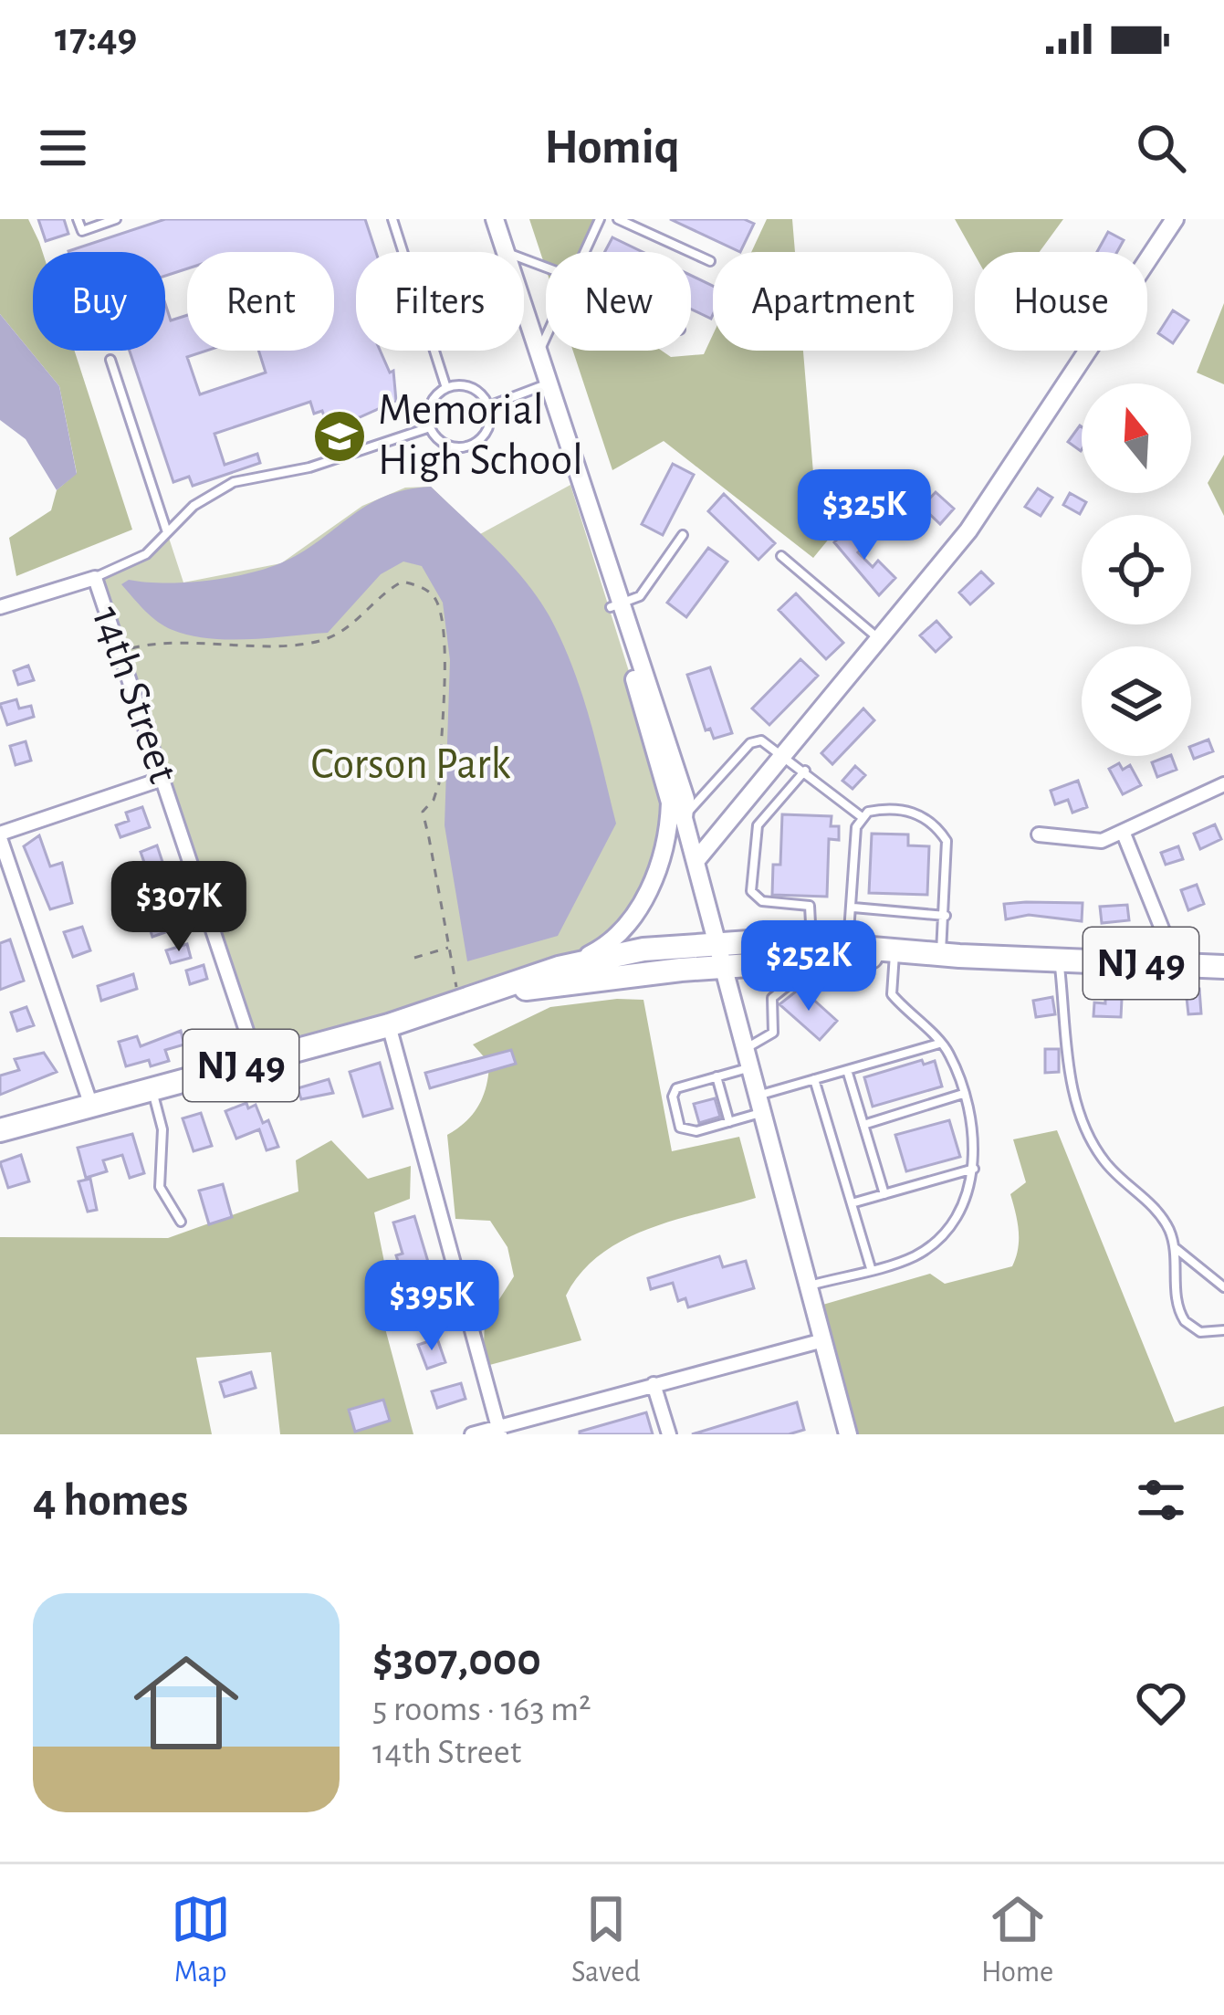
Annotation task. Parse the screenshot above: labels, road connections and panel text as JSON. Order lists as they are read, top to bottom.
{
  "streets": {
    "highway": ["NJ 49"],
    "street": ["14th Street"]
  },
  "crossings": [
    ["14th Street", "NJ 49"]
  ],
  "parks": ["Corson Park"],
  "places": {
    "school or university": ["Memorial High School"]
  },
  "north": "top",
  "page": {
    "status": "17:49",
    "header": "Homiq",
    "chip": [
      "Buy",
      "Rent",
      "Filters",
      "New",
      "Apartment",
      "House"
    ],
    "price": [
      "$325K",
      "$307K",
      "$252K",
      "$395K"
    ],
    "heading": "4 homes",
    "list": [
      {
        "name": "$307,000",
        "note": "5 rooms · 163 m² · 14th Street"
      }
    ],
    "tabs": ["Map", "Saved", "Home"]
  }
}
